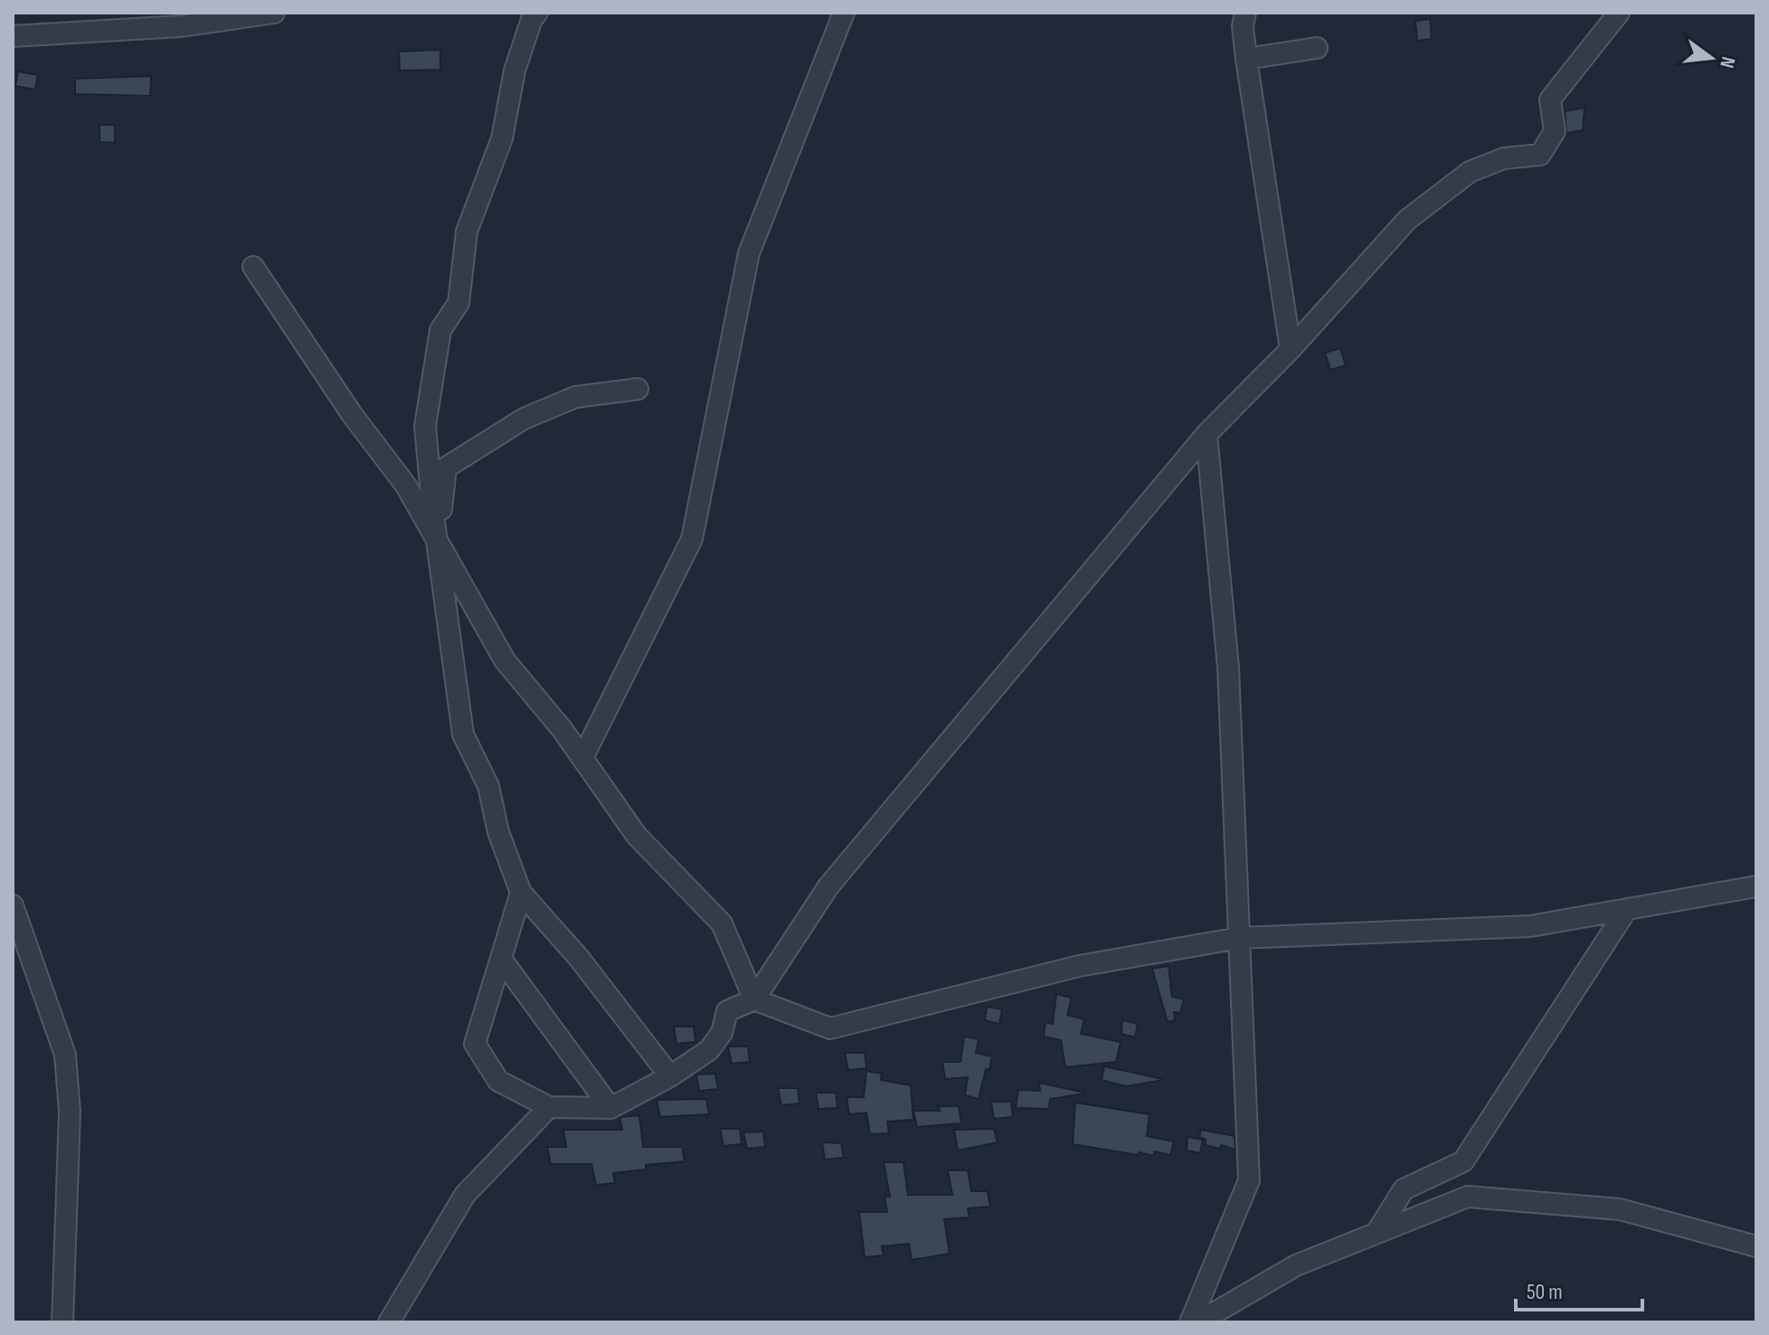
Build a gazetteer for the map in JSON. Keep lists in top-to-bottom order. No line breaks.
{"scale_bar":"50 m","north":"right"}
